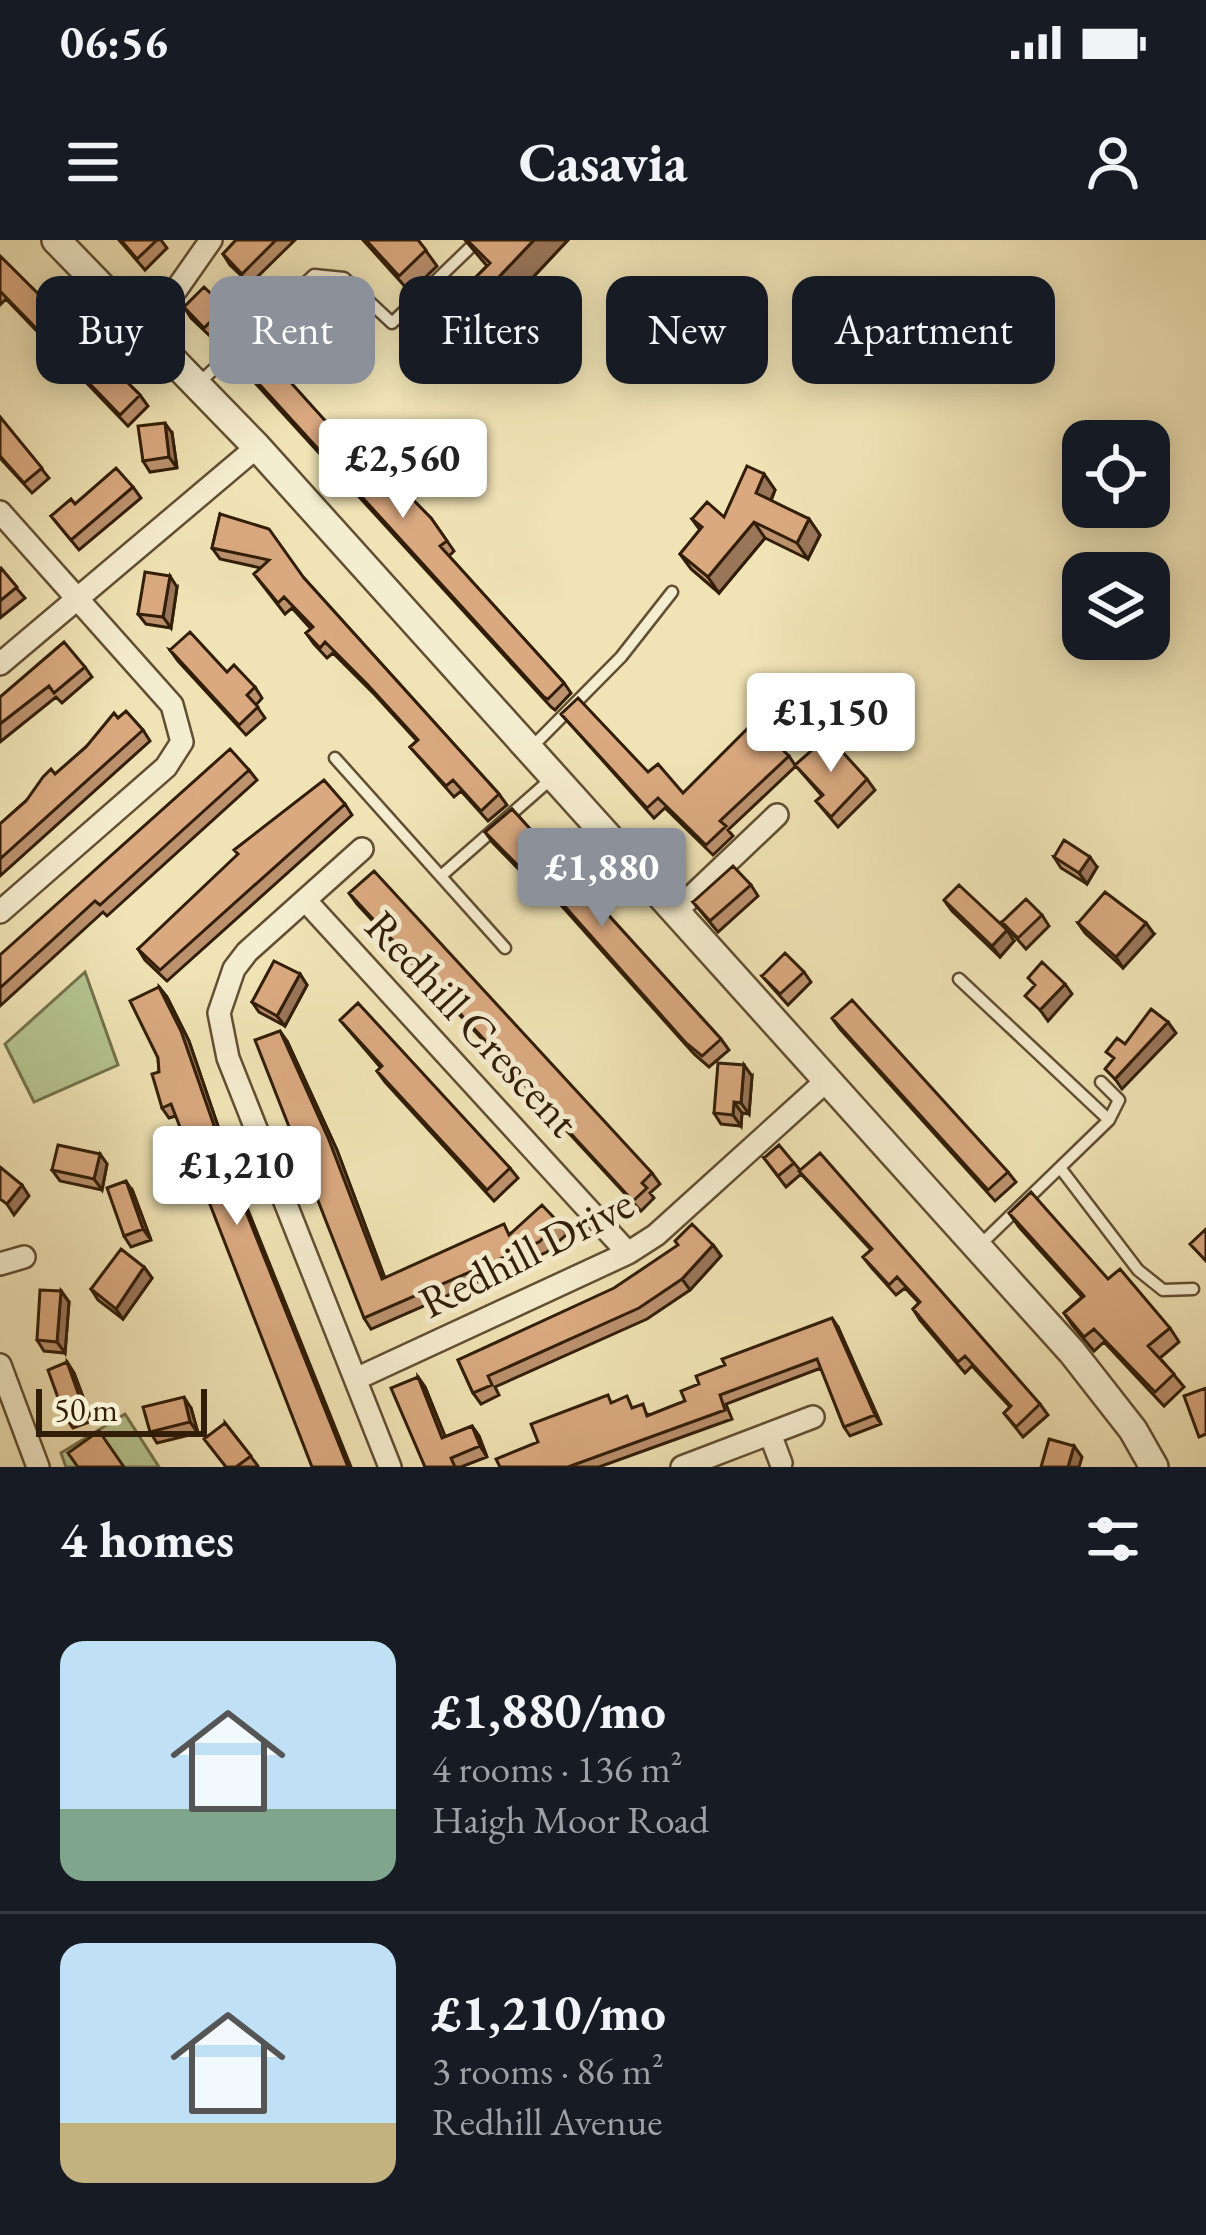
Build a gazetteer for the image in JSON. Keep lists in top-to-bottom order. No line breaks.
{"streets":{"street":["Redhill Crescent","Redhill Drive"]},"crossings":[["Redhill Crescent","Redhill Drive"]],"scale_bar":"50 m","page":{"status":"06:56","header":"Casavia","chip":["Buy","Rent","Filters","New","Apartment"],"price":["£2,560","£1,150","£1,880","£1,210"],"scale":"50 m","heading":"4 homes","list":[{"name":"£1,880/mo","note":"4 rooms · 136 m² · Haigh Moor Road"},{"name":"£1,210/mo","note":"3 rooms · 86 m² · Redhill Avenue"}]}}
